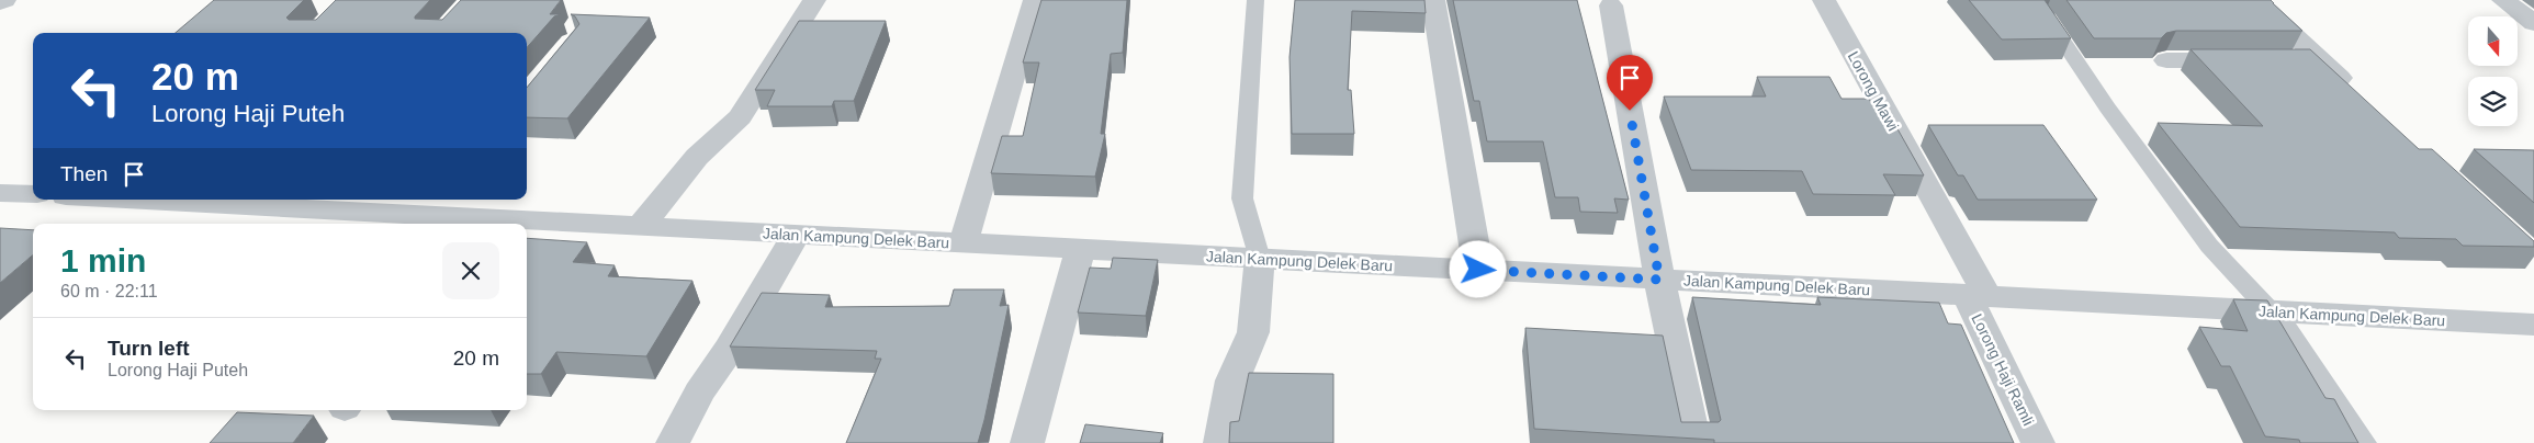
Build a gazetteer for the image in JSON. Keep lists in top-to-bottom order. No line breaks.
{"streets":{"street":["Lorong Mawi","Jalan Kampung Delek Baru","Lorong Haji Ramli"]},"crossings":[["Lorong Mawi","Jalan Kampung Delek Baru"],["Lorong Mawi","Lorong Haji Ramli"],["Jalan Kampung Delek Baru","Lorong Haji Ramli"]],"north":"bottom","page":{"turn":["20 m","Lorong Haji Puteh"],"then":"Then","heading":["1 min","60 m · 22:11"],"list":[{"name":"Turn left","note":"Lorong Haji Puteh","value":"20 m"}]}}
